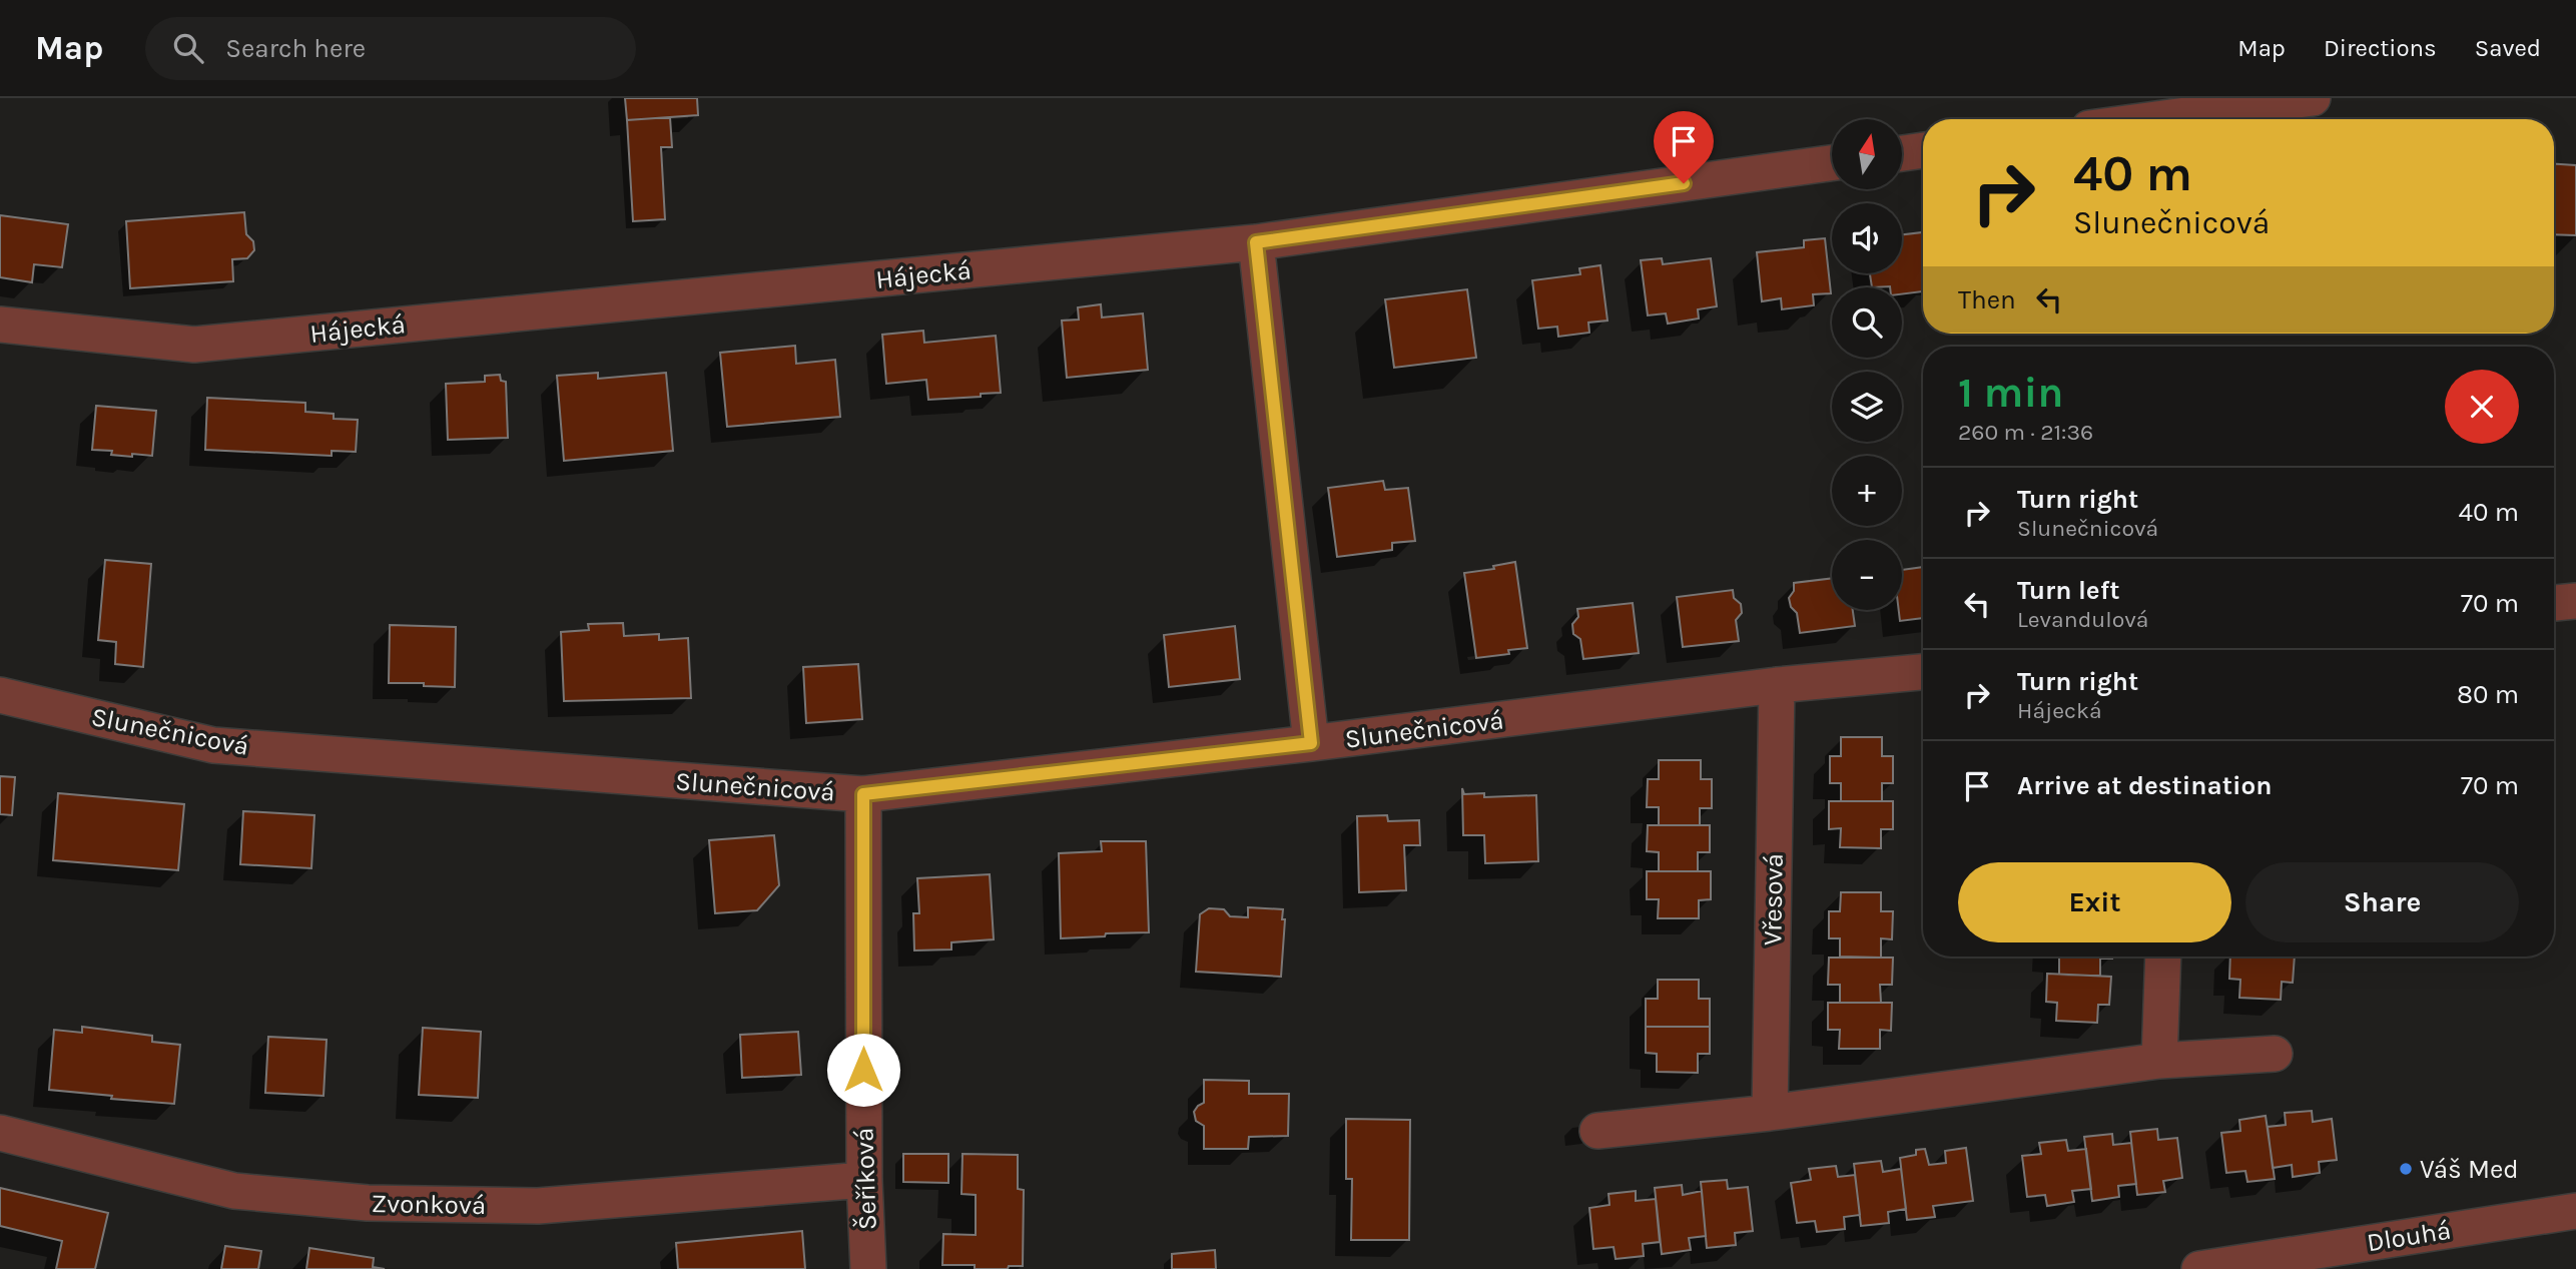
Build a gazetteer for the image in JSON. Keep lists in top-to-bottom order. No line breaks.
{"streets":{"street":["Hájecká","Slunečnicová","Vřesová","Šeříková","Zvonková","Dlouhá"]},"crossings":[["Slunečnicová","Vřesová"],["Slunečnicová","Šeříková"],["Šeříková","Zvonková"]],"places":["Váš Med"],"north":"top","page":{"header":"Map","search":"Search here","nav":["Map","Directions","Saved"],"map_buttons":["+","−"],"turn":["40 m","Slunečnicová"],"then":"Then","heading":["1 min","260 m · 21:36"],"list":[{"name":"Turn right","note":"Slunečnicová","value":"40 m"},{"name":"Turn left","note":"Levandulová","value":"70 m"},{"name":"Turn right","note":"Hájecká","value":"80 m"},{"name":"Arrive at destination","value":"70 m"}],"buttons":["Exit","Share"]}}
